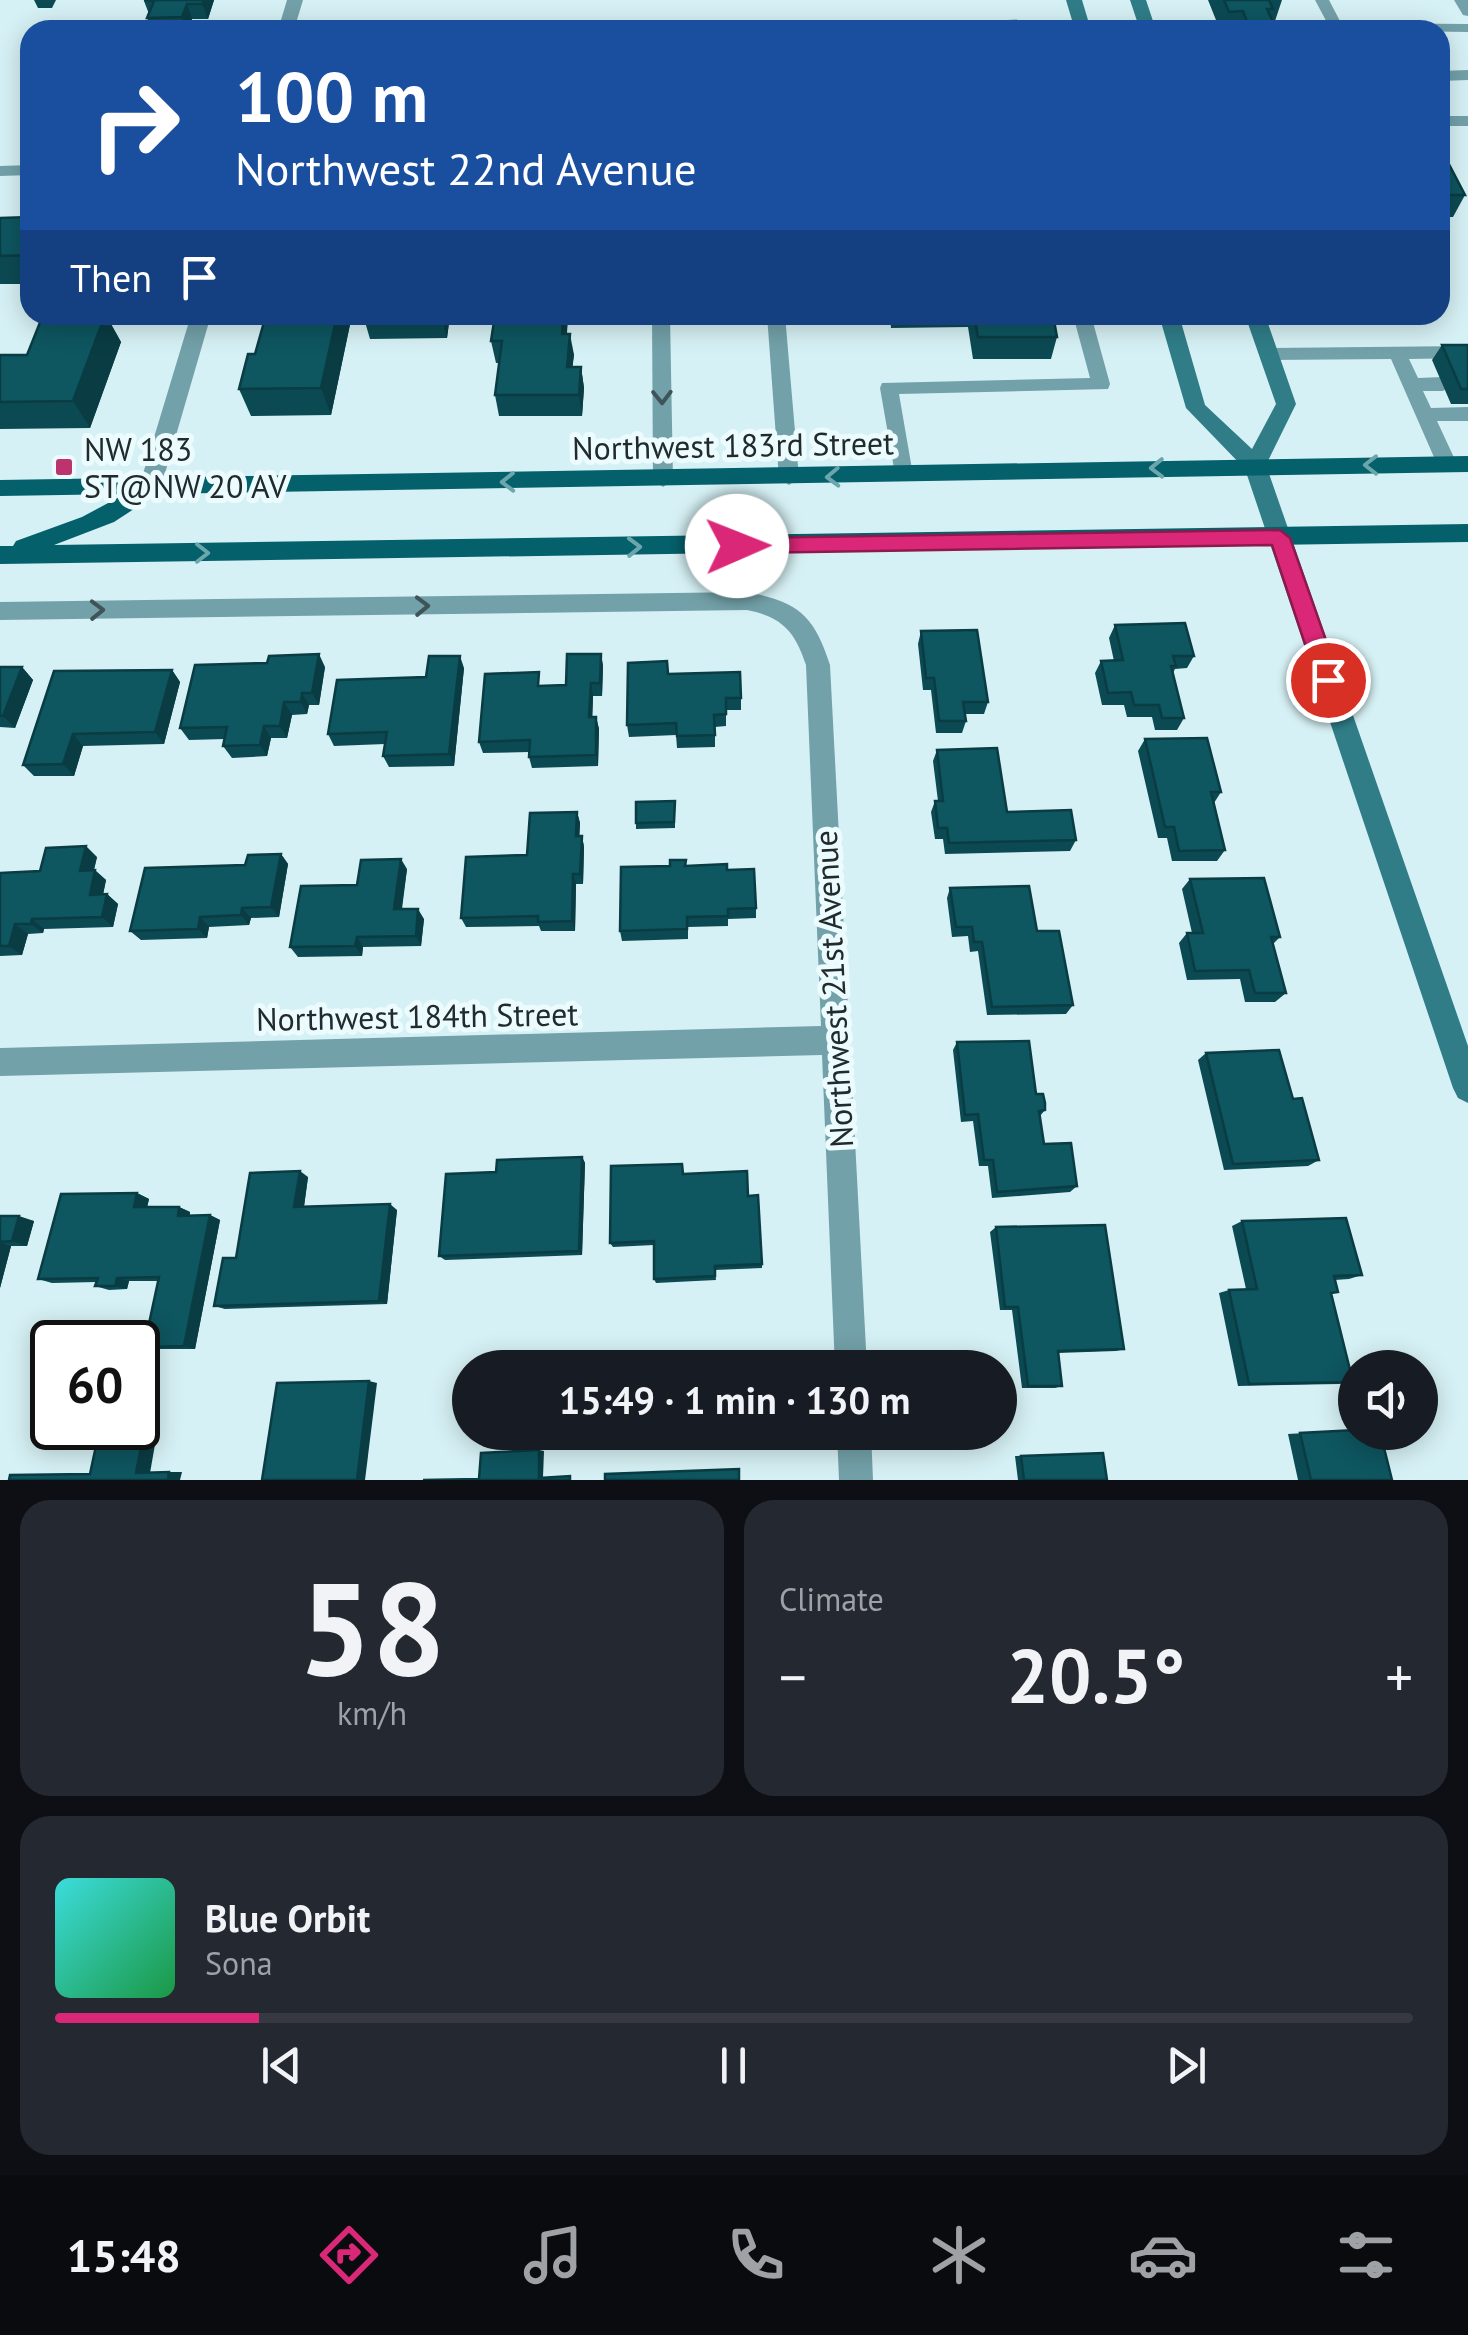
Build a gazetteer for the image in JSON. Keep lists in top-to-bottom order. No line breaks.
{"streets":{"main road":["Northwest 183rd Street"],"street":["Northwest 21st Avenue","Northwest 184th Street"]},"crossings":[["Northwest 21st Avenue","Northwest 184th Street"]],"places":{"transit":["NW 183 ST@NW 20 AV"]},"page":{"turn":["100 m","Northwest 22nd Avenue"],"then":"Then","limit":"60","trip":"15:49 · 1 min · 130 m","tile":[["58","km/h"],"Climate"],"heat":["−","20.5°","+"],"song":["Blue Orbit","Sona"],"tabs":"15:48"}}
